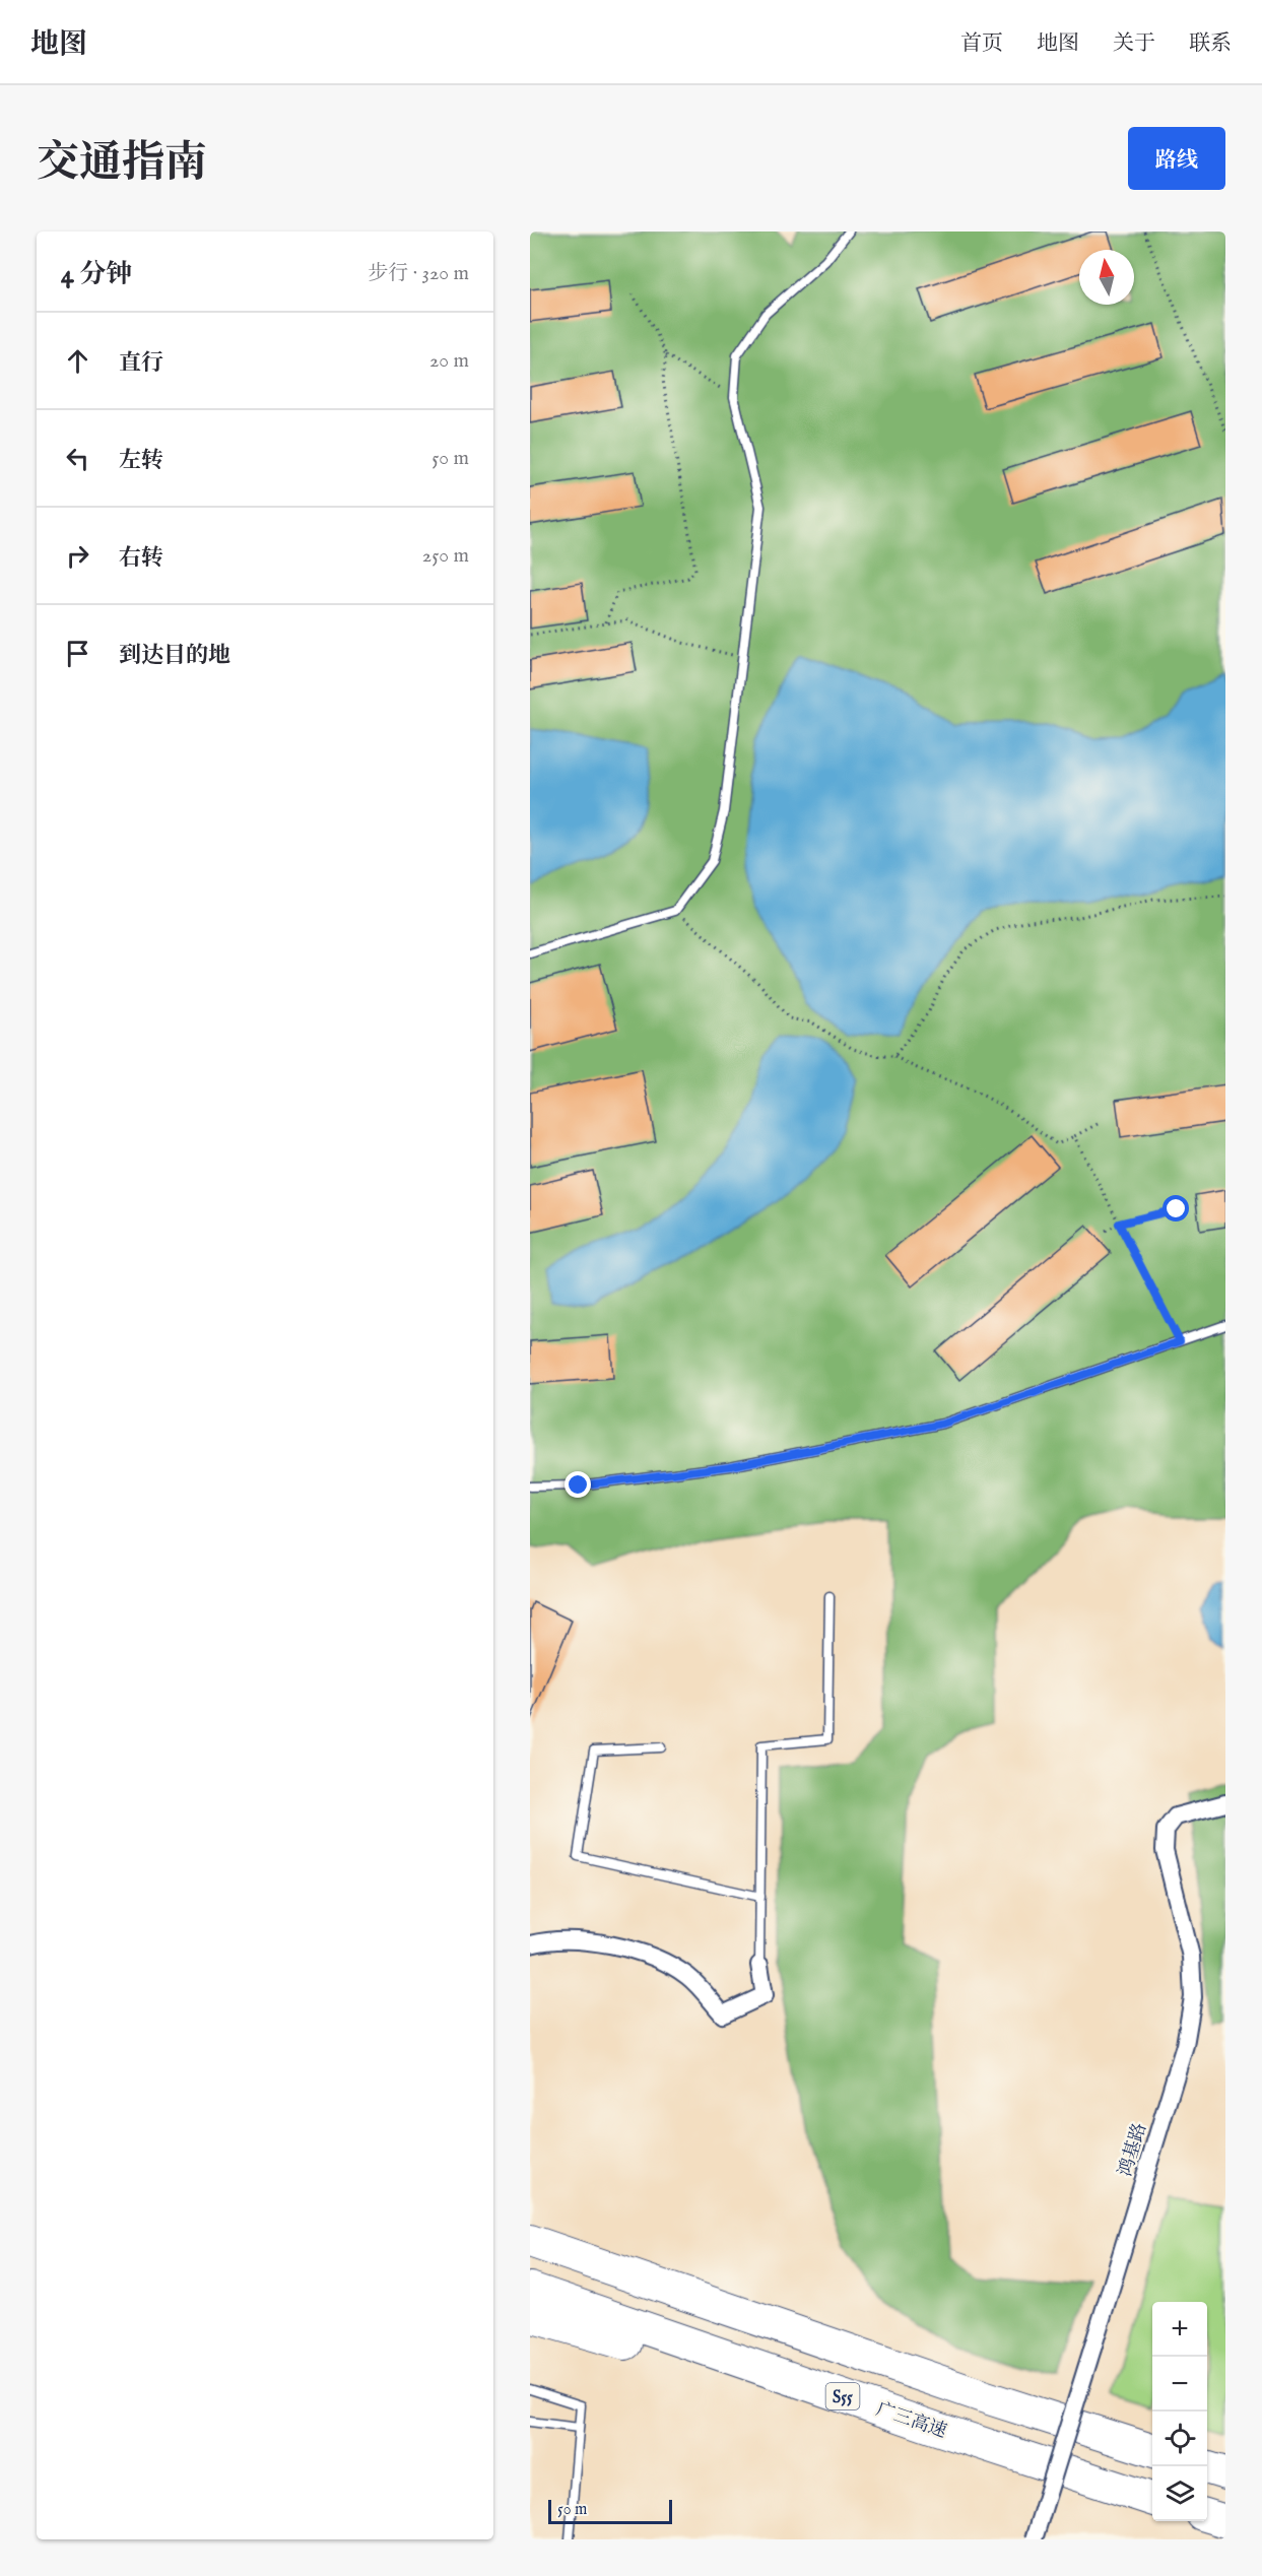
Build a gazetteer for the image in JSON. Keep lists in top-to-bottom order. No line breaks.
{"streets":{"highway":["S55","广三高速"],"street":["鸿基路"]},"scale_bar":"50 m","north":"top","page":{"header":"地图","nav":["首页","地图","关于","联系"],"title":"交通指南","buttons":"路线","heading":["4 分钟","步行 · 320 m"],"list":[["直行","20 m"],["左转","50 m"],["右转","250 m"],"到达目的地"],"map_buttons":["+","−"],"scale":"50 m"}}
